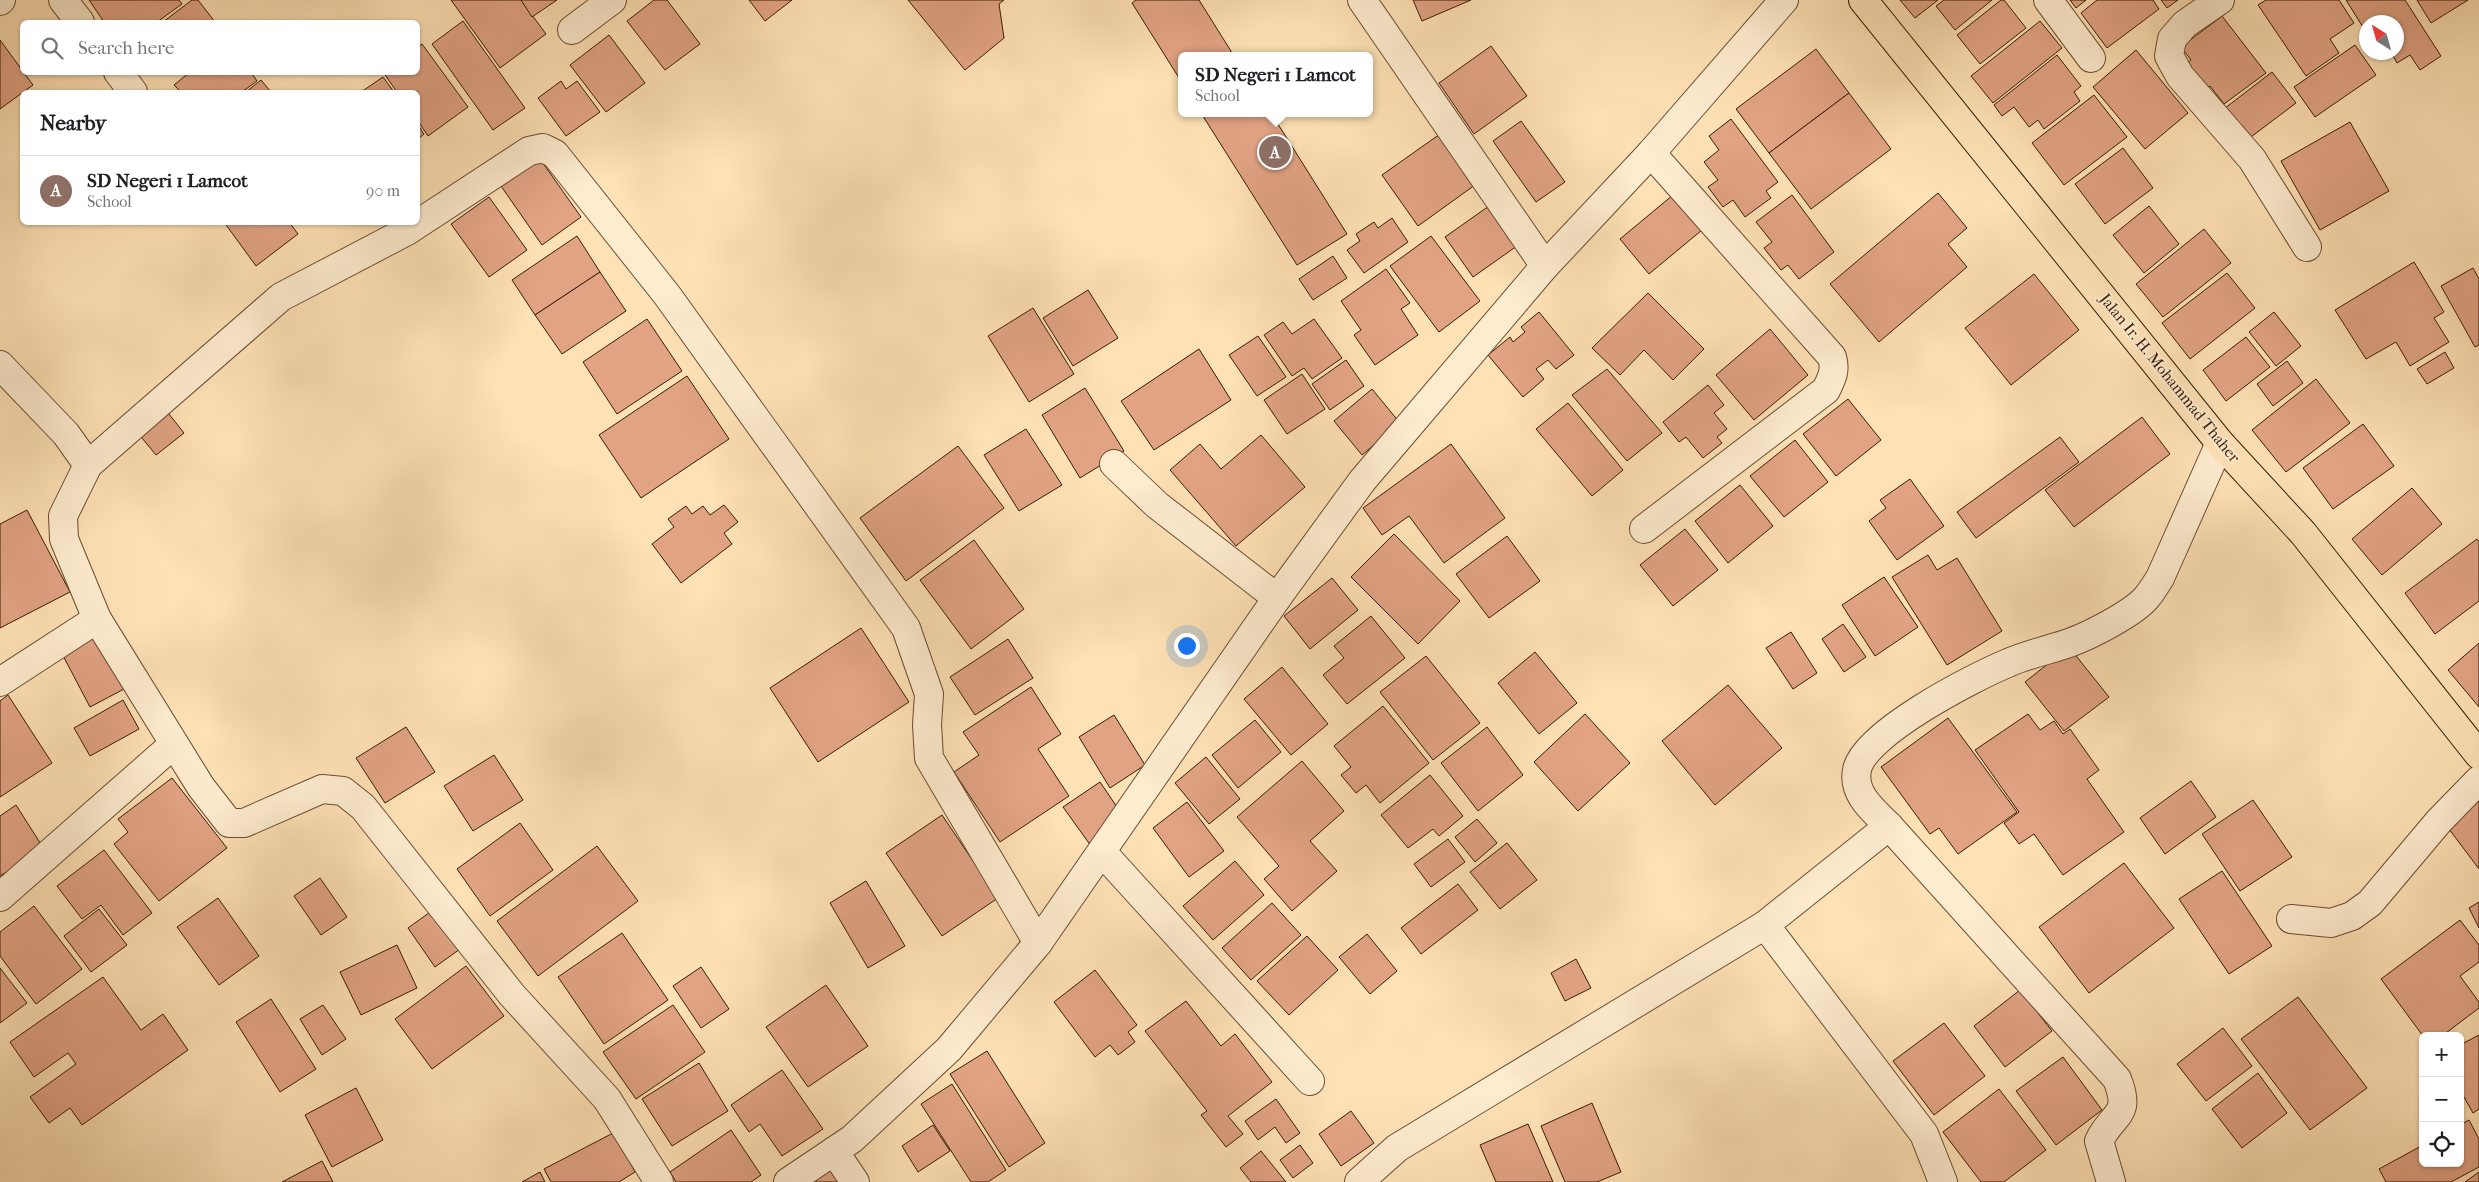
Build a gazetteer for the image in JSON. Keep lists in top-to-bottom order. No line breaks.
{"streets":{"main road":["Jalan Ir. H. Mohammad Thaher"]},"north":"top left","page":{"search":"Search here","popup":["SD Negeri 1 Lamcot","School"],"heading":"Nearby","pins":"A","list":[{"mark":"A","name":"SD Negeri 1 Lamcot","note":"School","value":"90 m"}],"map_buttons":["+","−"]}}
